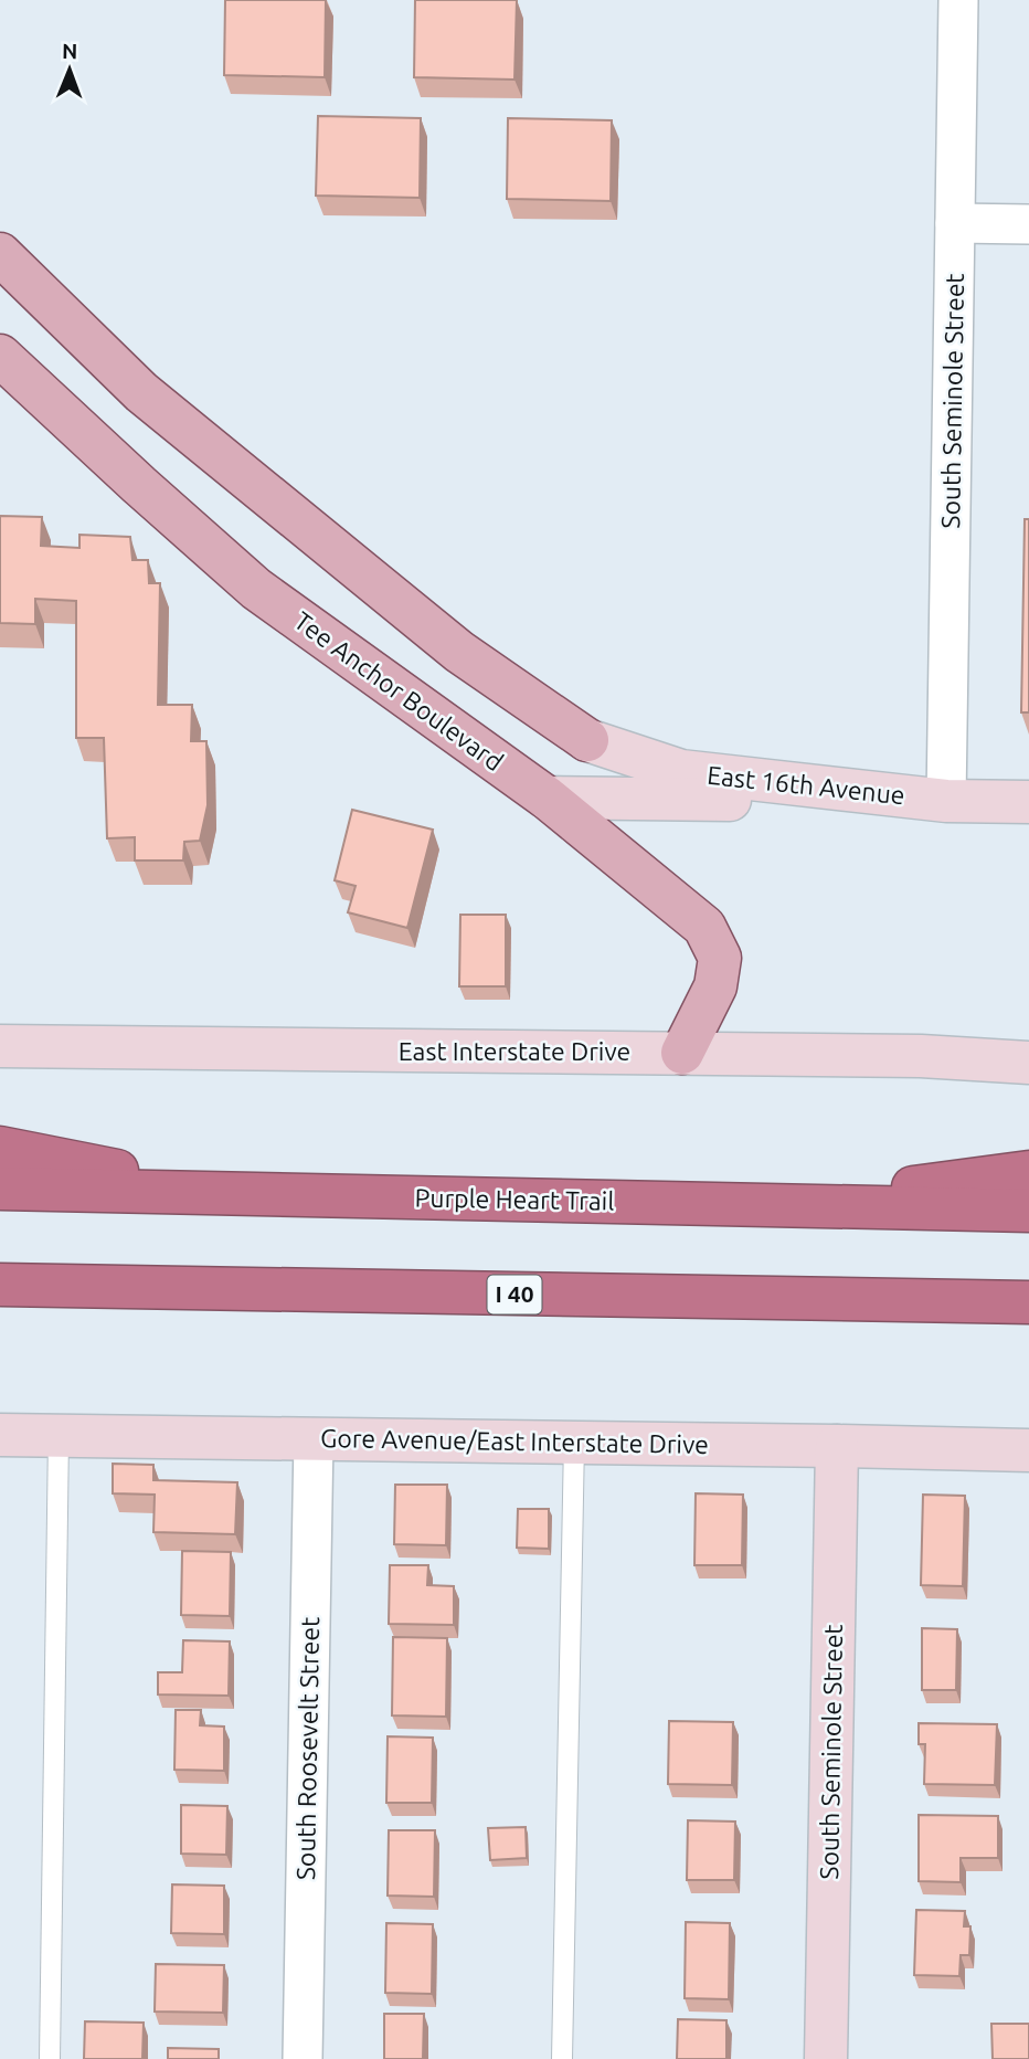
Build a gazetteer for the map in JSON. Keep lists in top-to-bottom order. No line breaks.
{"streets":{"highway":["Purple Heart Trail","I 40"],"main road":["South Seminole Street","Tee Anchor Boulevard","East 16th Avenue","East Interstate Drive","Gore Avenue/East Interstate Drive"],"street":["South Roosevelt Street"]},"crossings":[["South Seminole Street","East 16th Avenue"],["South Seminole Street","Gore Avenue/East Interstate Drive"],["Tee Anchor Boulevard","East Interstate Drive"],["Gore Avenue/East Interstate Drive","South Roosevelt Street"]],"north":"top"}
